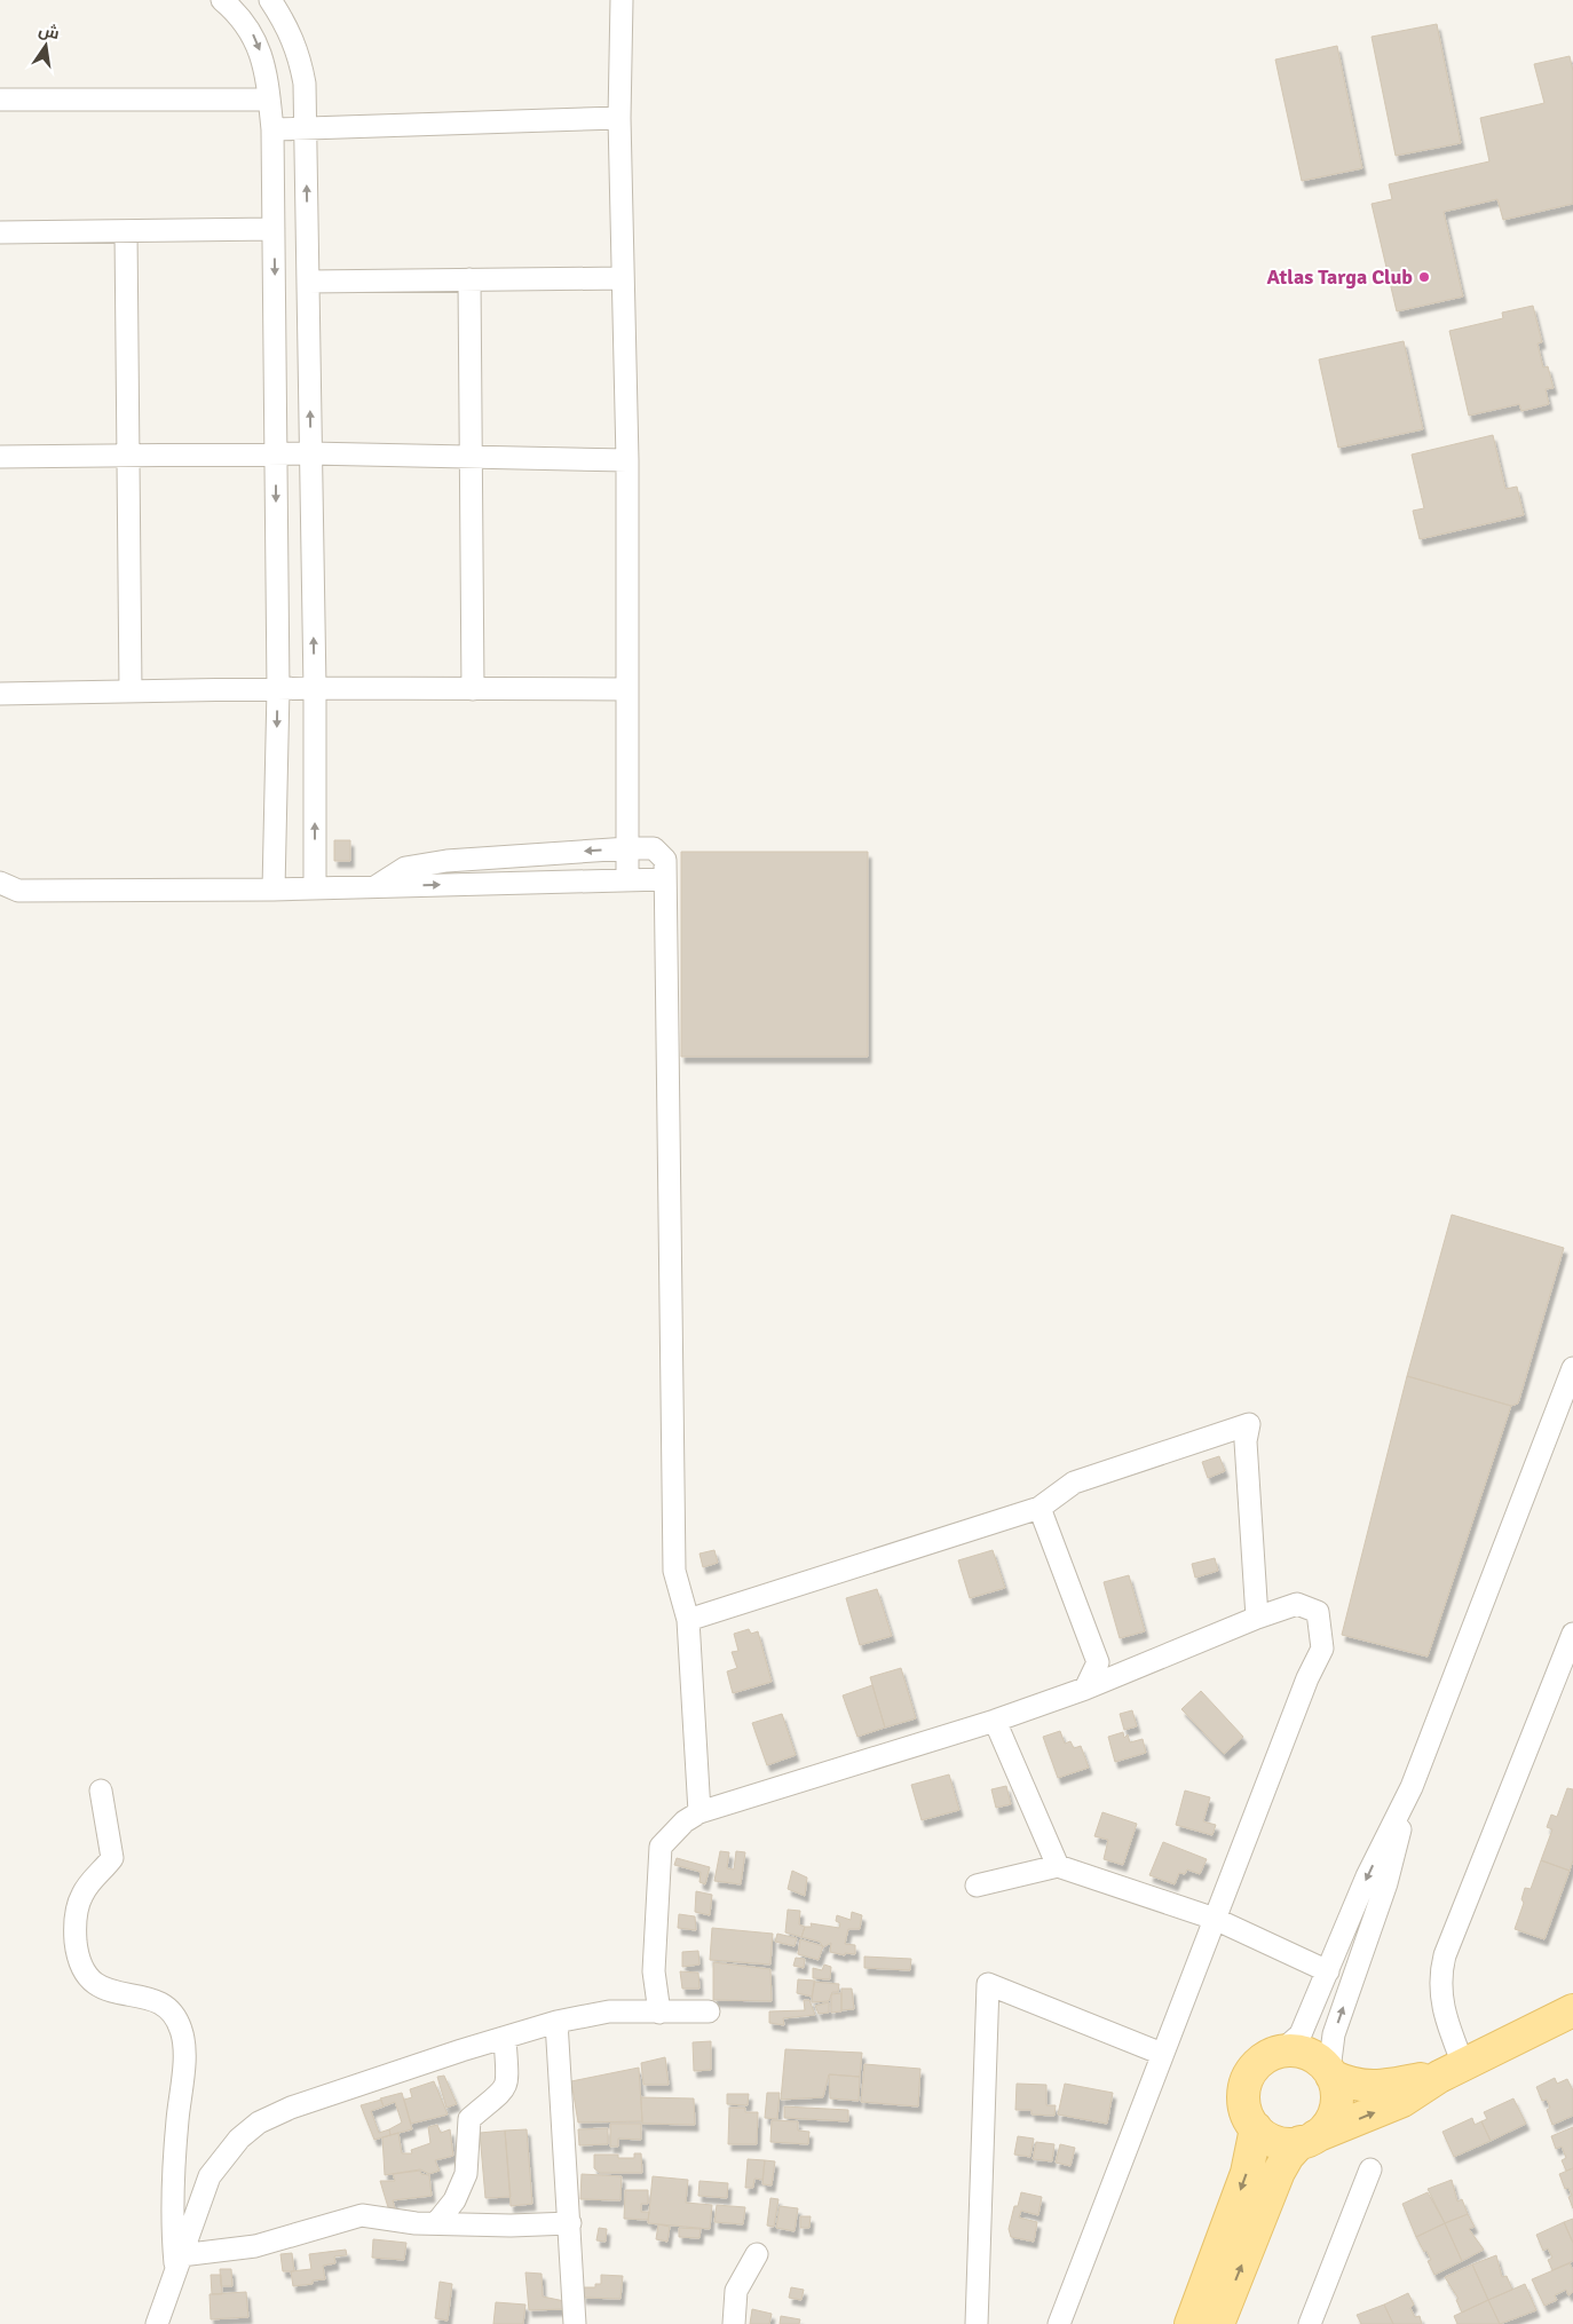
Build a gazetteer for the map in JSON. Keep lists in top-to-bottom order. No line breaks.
{"places":["Atlas Targa Club"],"north":"top"}
